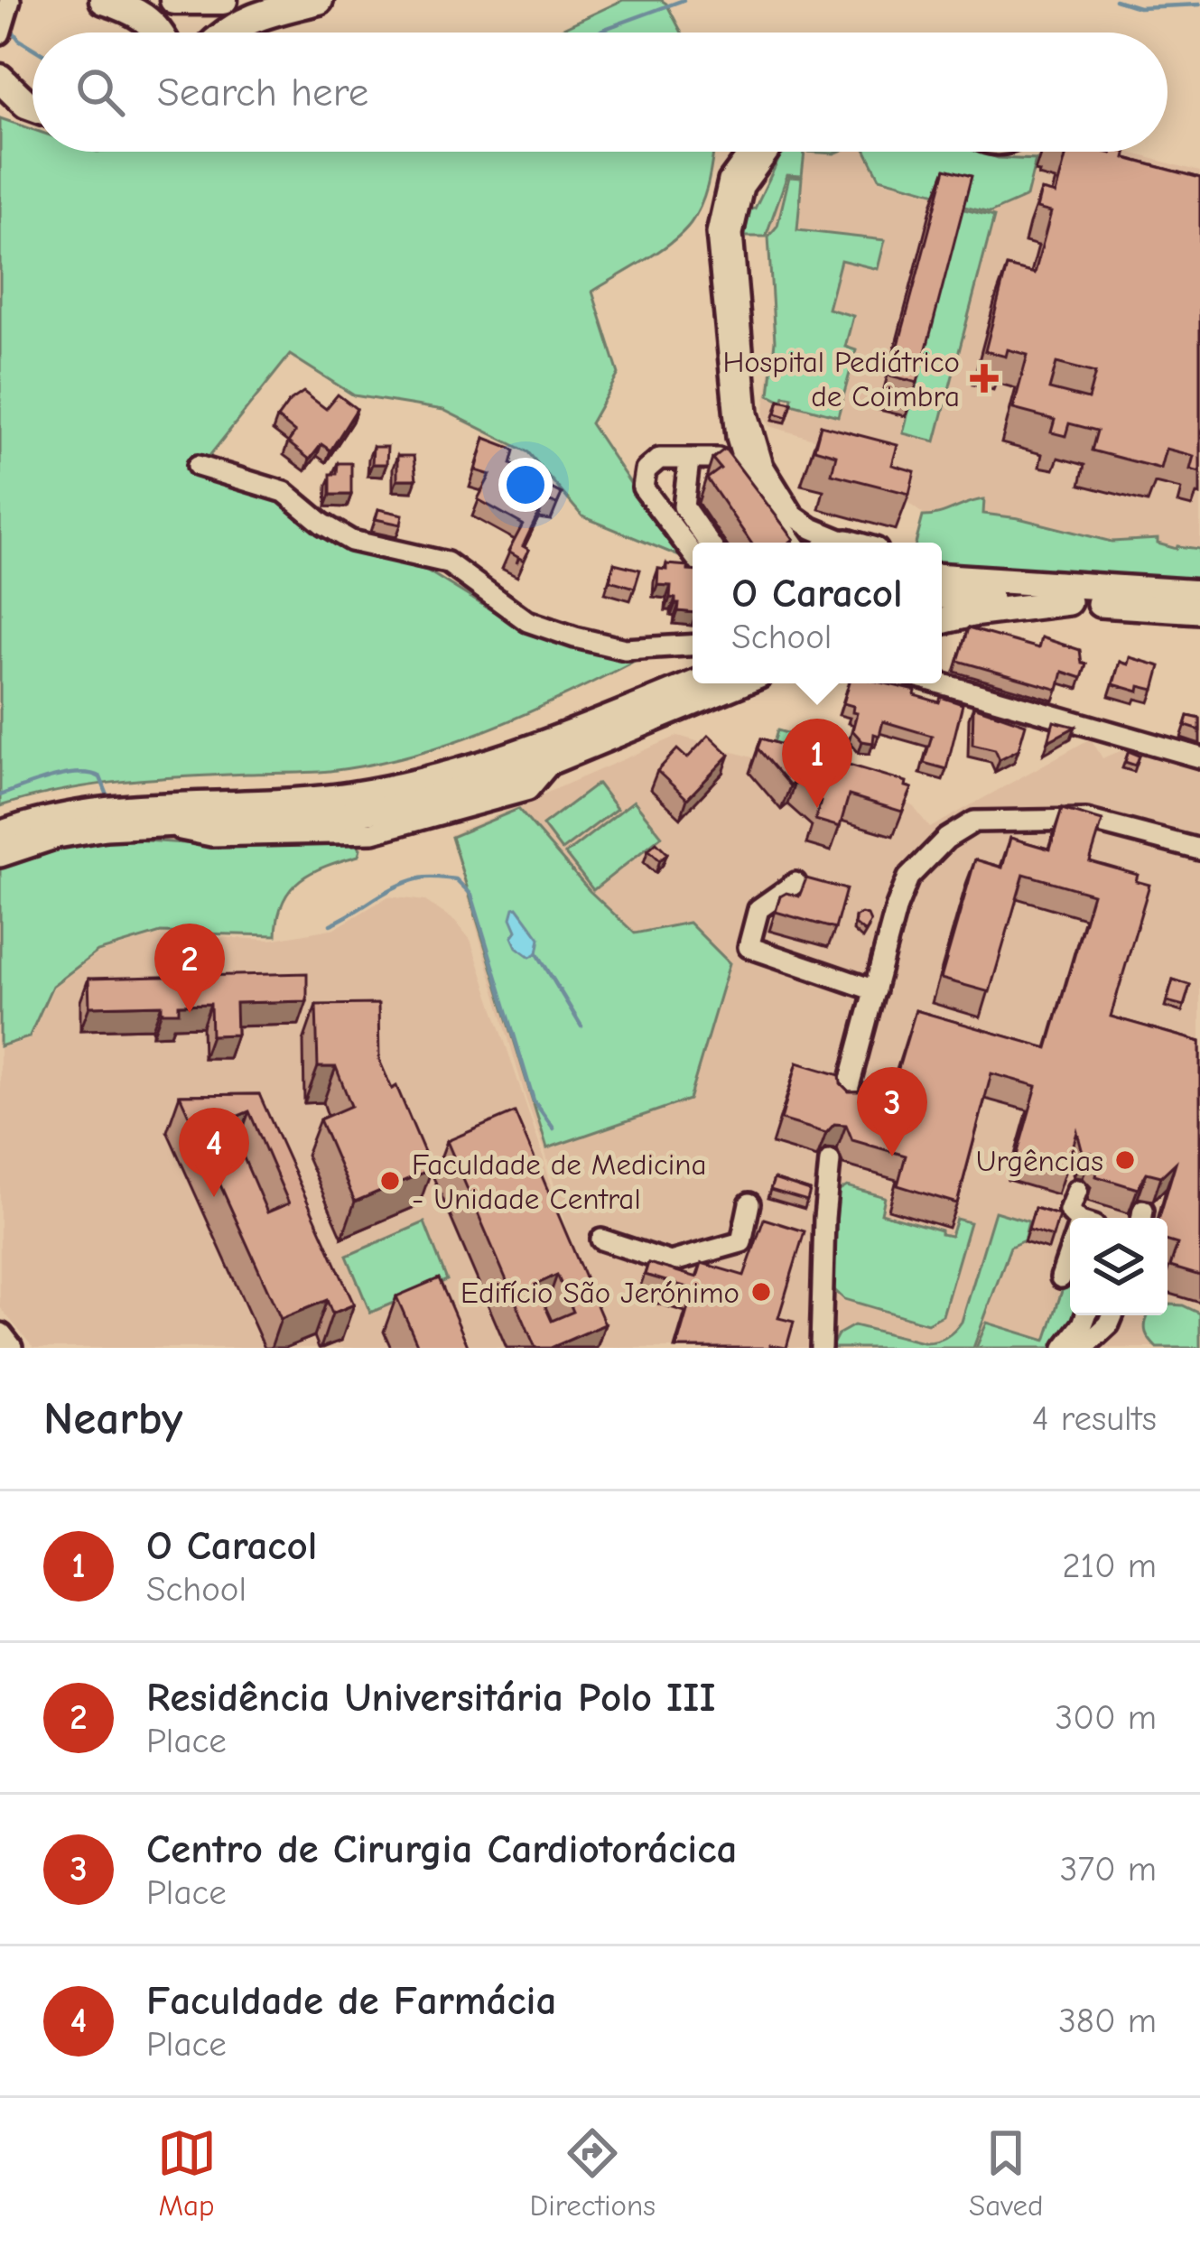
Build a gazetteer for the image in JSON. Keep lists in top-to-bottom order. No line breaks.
{"places":{"health":["Hospital Pediátrico de Coimbra"],"other":["Urgências","Faculdade de Medicina - Unidade Central","Edifício São Jerónimo"]},"page":{"search":"Search here","popup":["O Caracol","School"],"pins":["1","2","3","4"],"heading":["Nearby","4 results"],"list":[{"mark":"1","name":"O Caracol","note":"School","value":"210 m"},{"mark":"2","name":"Residência Universitária Polo III","note":"Place","value":"300 m"},{"mark":"3","name":"Centro de Cirurgia Cardiotorácica","note":"Place","value":"370 m"},{"mark":"4","name":"Faculdade de Farmácia","note":"Place","value":"380 m"}],"nav":["Map","Directions","Saved"]}}
